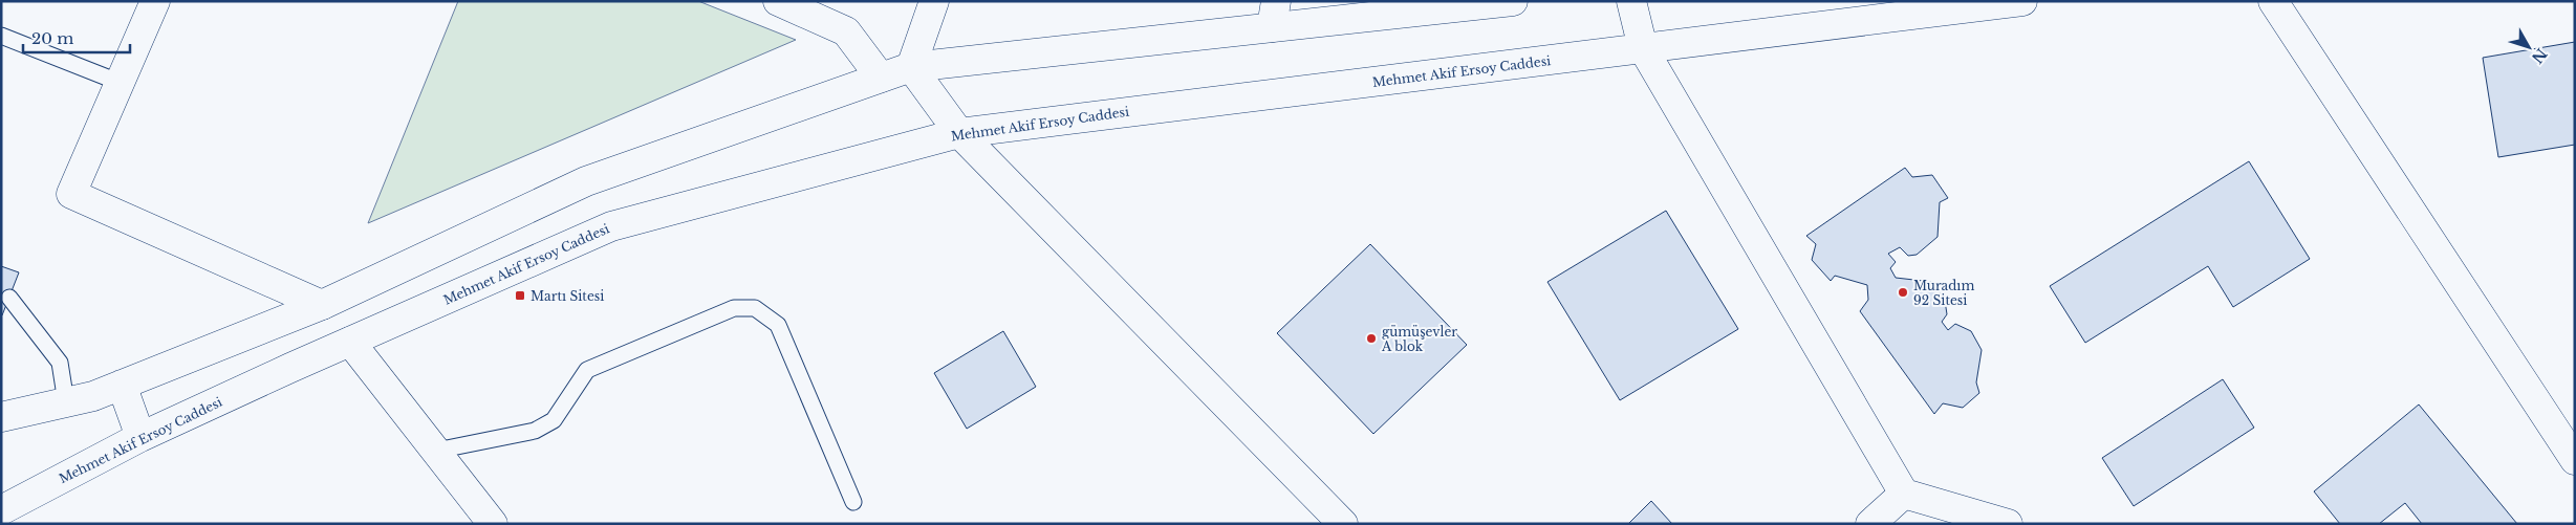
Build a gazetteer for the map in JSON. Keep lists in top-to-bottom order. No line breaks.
{"streets":{"main road":["Mehmet Akif Ersoy Caddesi"]},"places":{"other":["Muradım 92 Sitesi","gümüşevler A blok"],"transit":["Martı Sitesi"]},"scale_bar":"20 m","north":"bottom right"}
